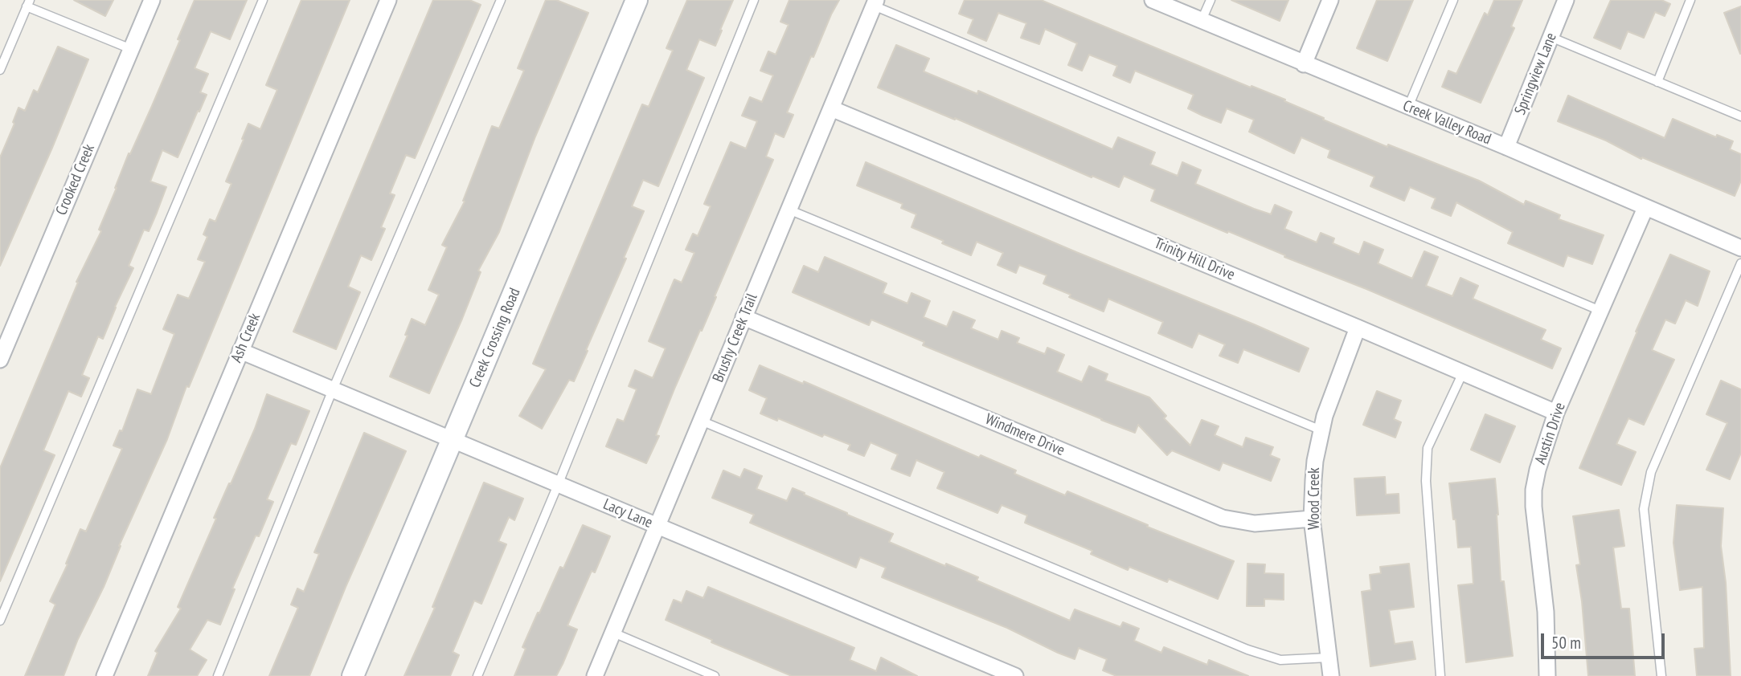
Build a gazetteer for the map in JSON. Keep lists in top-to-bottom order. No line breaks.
{"streets":{"street":["Springview Lane","Creek Valley Road","Crooked Creek","Trinity Hill Drive","Ash Creek","Creek Crossing Road","Brushy Creek Trail","Austin Drive","Windmere Drive","Wood Creek","Lacy Lane"]},"crossings":[["Springview Lane","Creek Valley Road"],["Creek Valley Road","Austin Drive"],["Trinity Hill Drive","Brushy Creek Trail"],["Trinity Hill Drive","Austin Drive"],["Trinity Hill Drive","Wood Creek"],["Ash Creek","Lacy Lane"],["Creek Crossing Road","Lacy Lane"],["Brushy Creek Trail","Windmere Drive"],["Brushy Creek Trail","Lacy Lane"],["Windmere Drive","Wood Creek"]],"scale_bar":"50 m"}
